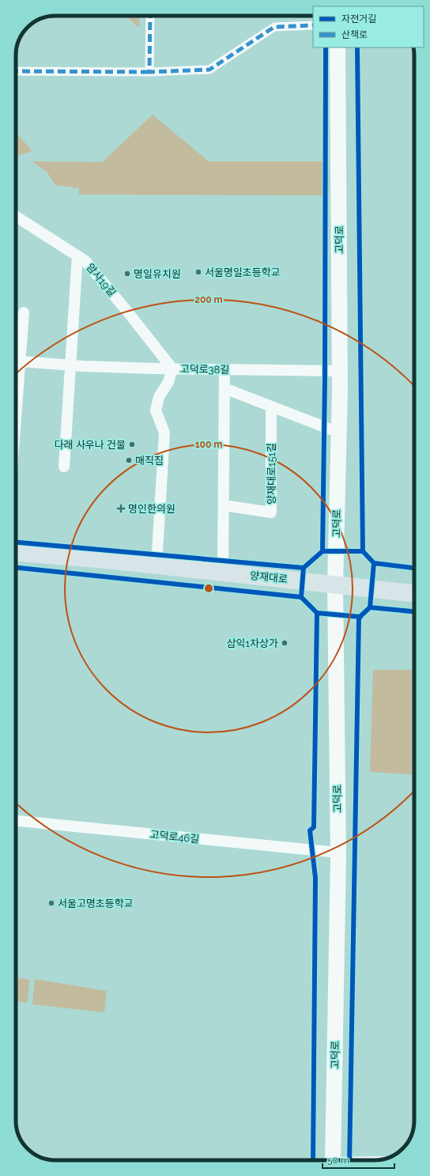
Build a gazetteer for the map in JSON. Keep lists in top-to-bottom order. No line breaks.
{"streets":{"main road":["고덕로","양재대로"],"street":["암사19길","고덕로38길","양재대로151길","고덕로46길"]},"crossings":[["고덕로","고덕로38길"],["고덕로","양재대로"],["고덕로","고덕로46길"],["암사19길","고덕로38길"]],"places":{"other":["서울명일초등학교","명일유치원","다래 사우나 건물","매직짐","삼익1차상가","서울고명초등학교"],"health":["명인한의원"]},"legend":["자전거길","산책로"],"scale_bar":"50 m","rings":["200 m","100 m"]}
